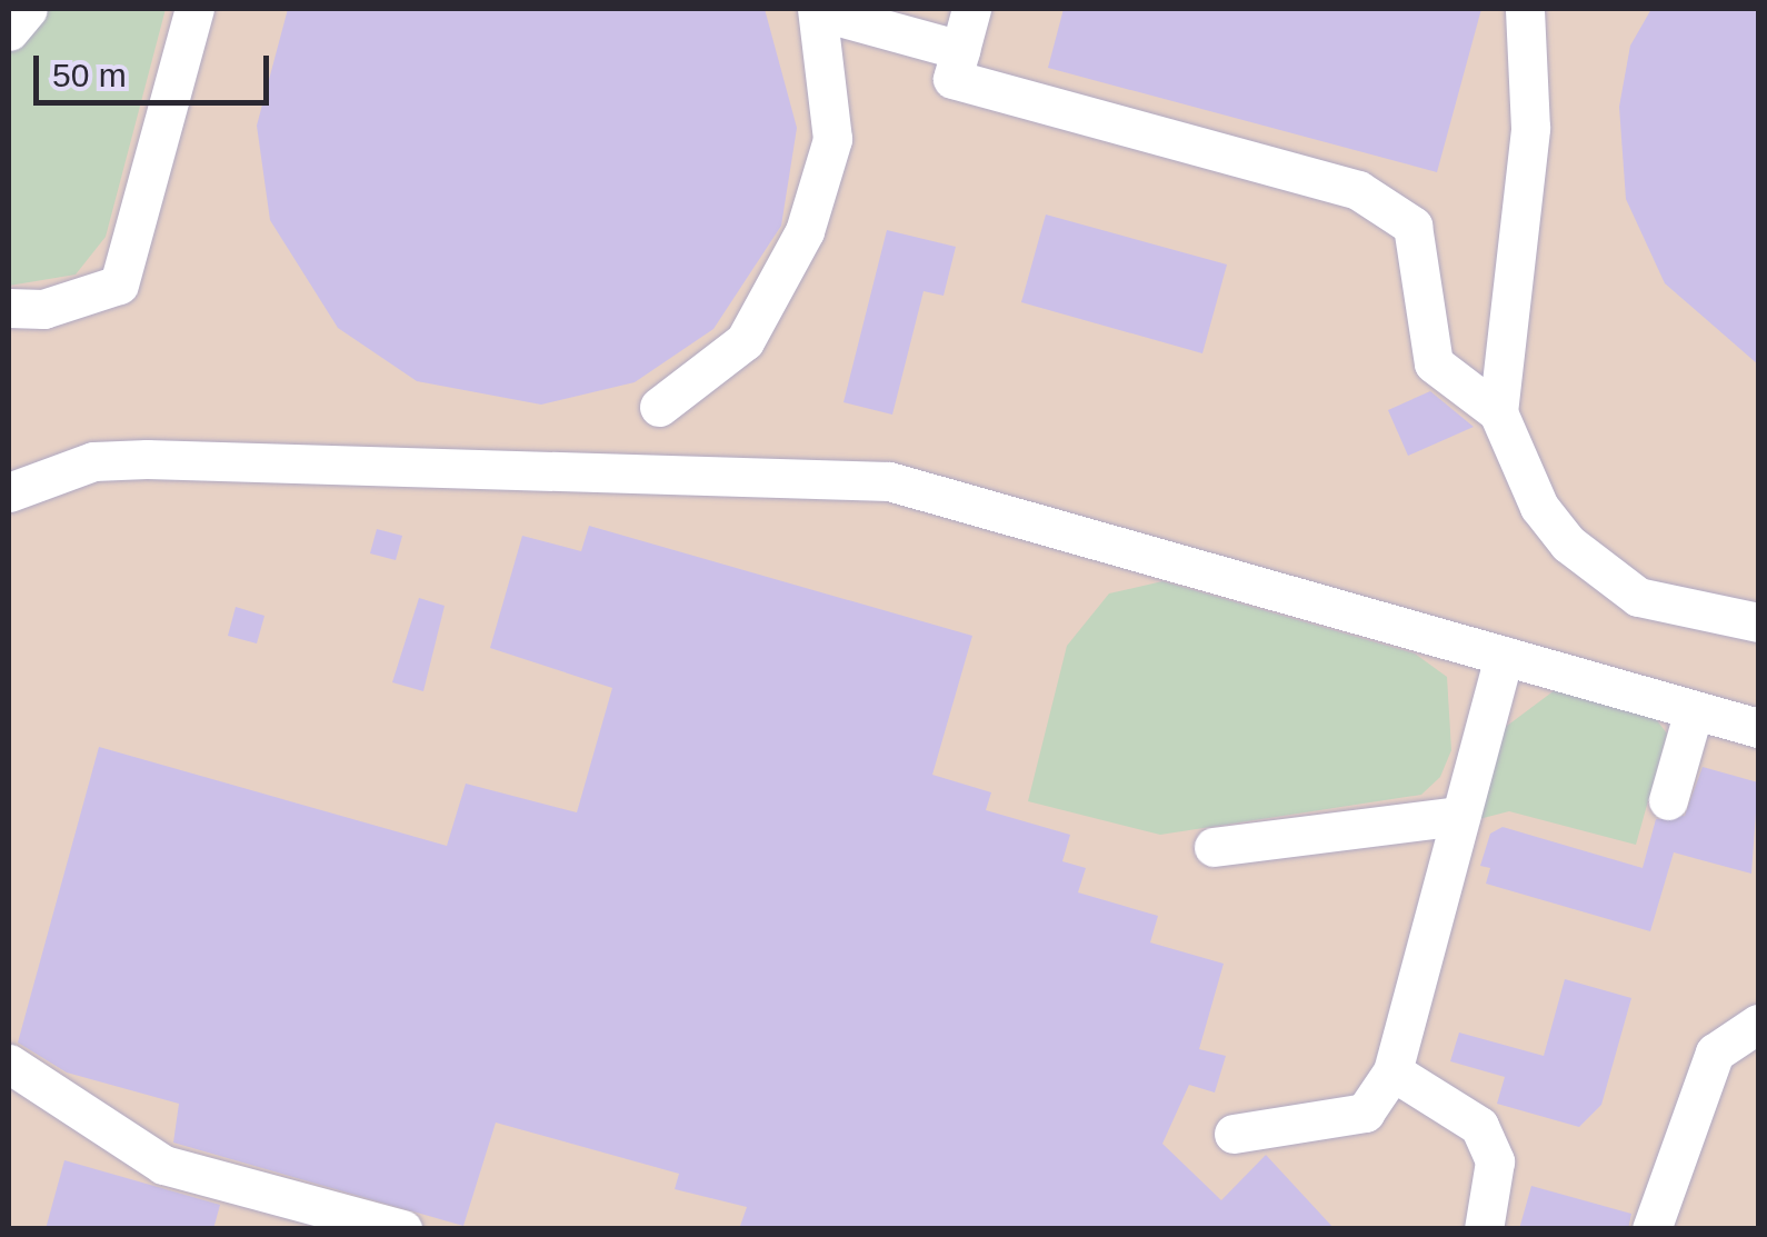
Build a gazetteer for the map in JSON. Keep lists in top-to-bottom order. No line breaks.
{"scale_bar":"50 m"}
